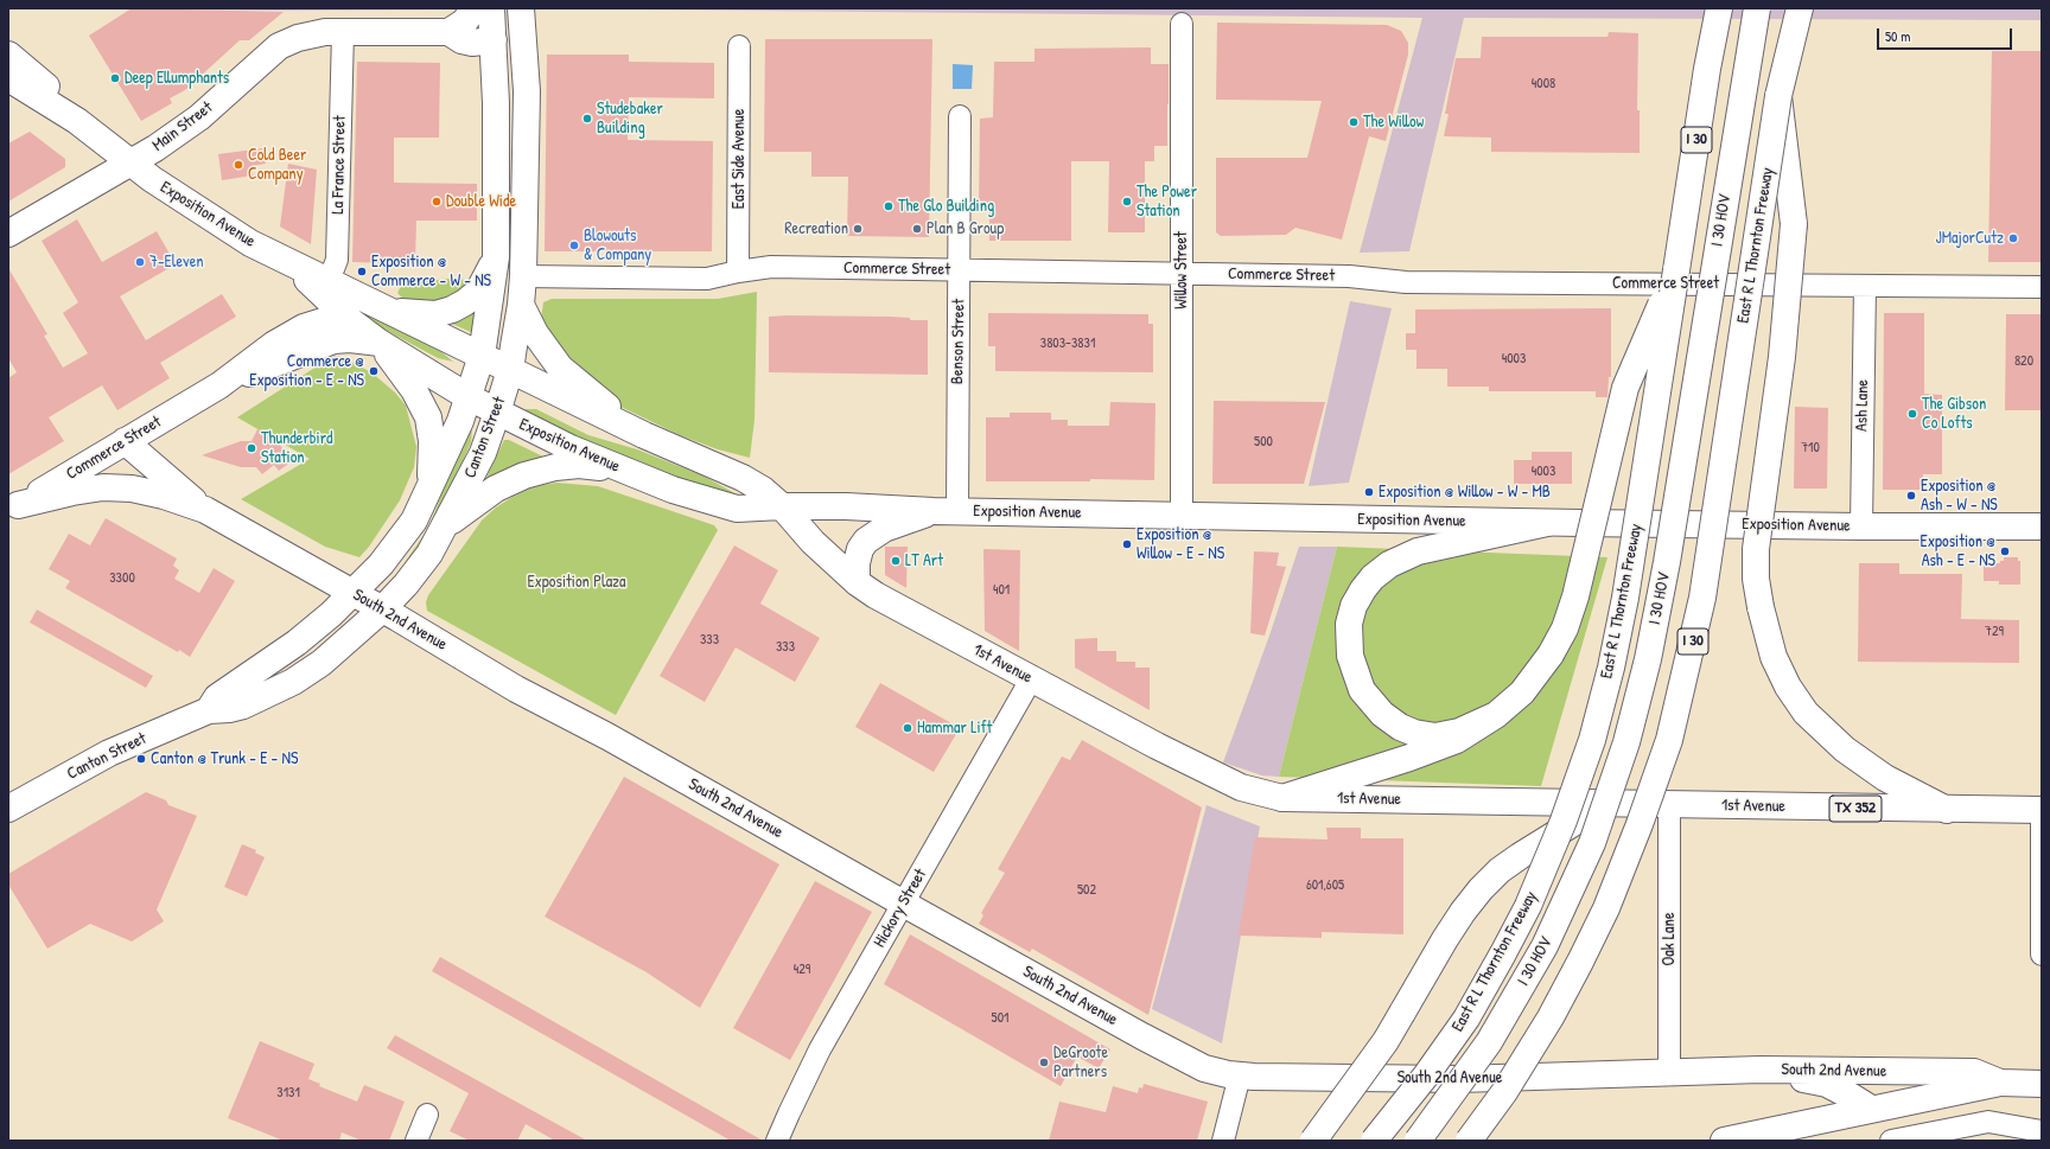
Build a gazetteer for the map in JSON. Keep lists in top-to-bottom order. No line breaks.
{"streets":{"main road":["Main Street","I 30","Exposition Avenue","I 30 HOV","East R L Thornton Freeway","Commerce Street","Canton Street","South 2nd Avenue","1st Avenue","TX 352"],"street":["East Side Avenue","La France Street","Willow Street","Benson Street","Ash Lane","Hickory Street","Oak Lane"]},"crossings":[["Main Street","La France Street"],["Main Street","Exposition Avenue"],["Main Street","Canton Street"],["East Side Avenue","Commerce Street"],["La France Street","Exposition Avenue"],["Exposition Avenue","Commerce Street"],["Exposition Avenue","Willow Street"],["Exposition Avenue","Benson Street"],["Exposition Avenue","Ash Lane"],["Exposition Avenue","Canton Street"],["Exposition Avenue","1st Avenue"],["Commerce Street","Willow Street"],["Commerce Street","Benson Street"],["Commerce Street","Ash Lane"],["Commerce Street","Canton Street"],["Commerce Street","South 2nd Avenue"],["Canton Street","South 2nd Avenue"],["South 2nd Avenue","Hickory Street"],["South 2nd Avenue","Oak Lane"],["1st Avenue","Hickory Street"],["1st Avenue","Oak Lane"]],"parks":["Exposition Plaza"],"places":["Deep Ellumphants","Studebaker Building","The Willow","Cold Beer Company","Double Wide","The Power Station","The Glo Building","Recreation","Plan B Group","JMajorCutz","Blowouts & Company","7-Eleven","Exposition @ Commerce - W - NS","Commerce @ Exposition - E - NS","The Gibson Co Lofts","Thunderbird Station","Exposition @ Willow - W - MB","Exposition @ Ash - W - NS","Exposition @ Willow - E - NS","Exposition @ Ash - E - NS","LT Art","Hammar Lift","Canton @ Trunk - E - NS","DeGroote Partners"],"house_numbers":["4008","3803-3831","4003","820","500","710","4003","3300","401","729","333","333","601,605","502","429","501","3131"],"scale_bar":"50 m"}
